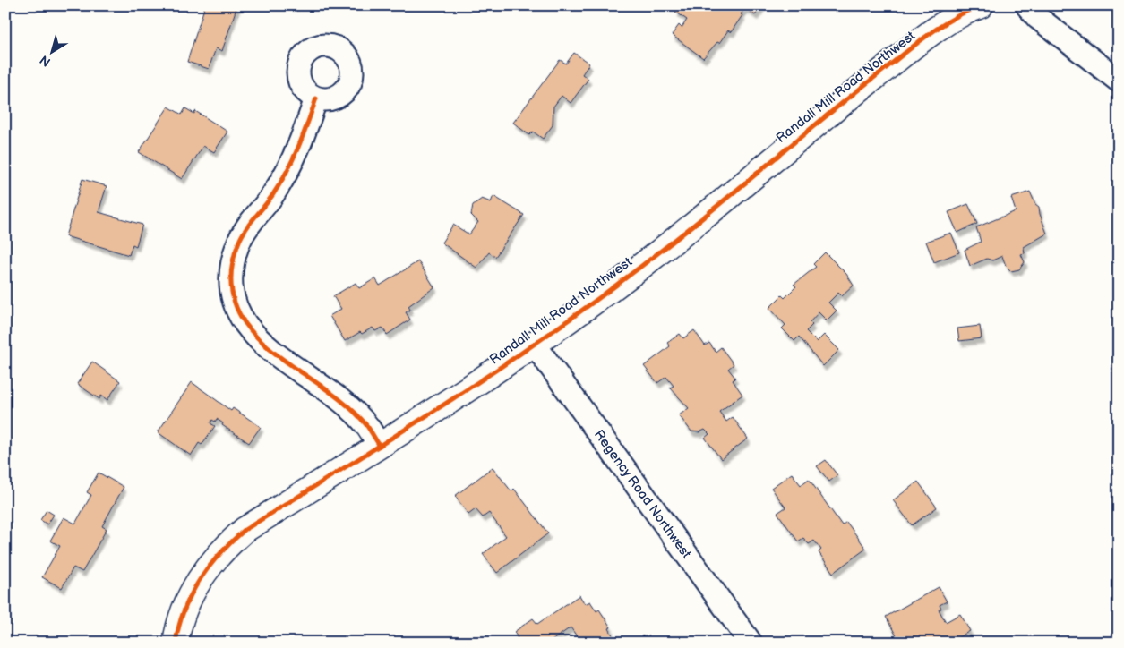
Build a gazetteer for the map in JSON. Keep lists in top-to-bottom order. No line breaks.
{"streets":{"street":["Randall Mill Road Northwest","Regency Road Northwest"]},"crossings":[["Randall Mill Road Northwest","Regency Road Northwest"]],"north":"bottom left"}
